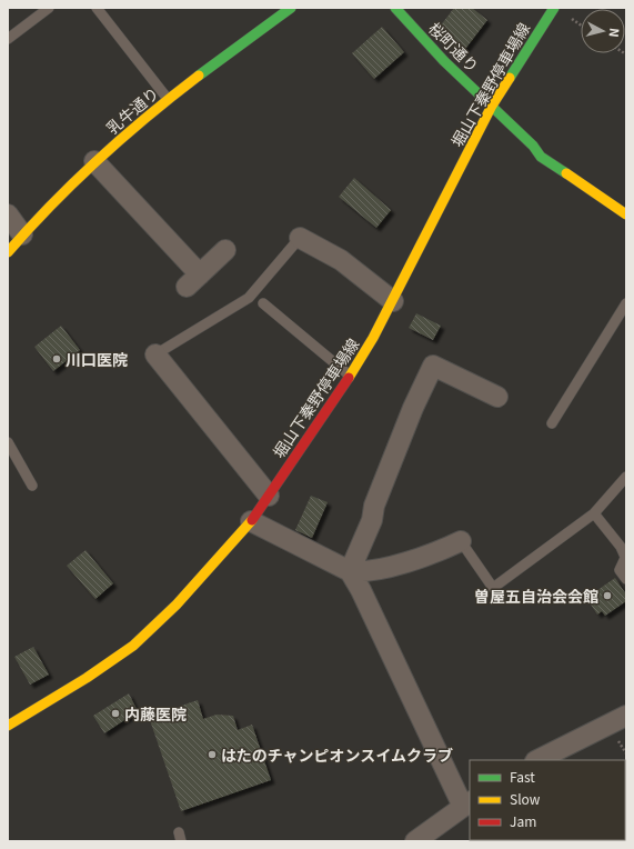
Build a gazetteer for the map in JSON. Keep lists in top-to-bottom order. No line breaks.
{"streets":{"main road":["桜町通り","堀山下秦野停車場線","乳牛通り"]},"crossings":[["桜町通り","堀山下秦野停車場線"]],"places":["川口医院","曽屋五自治会会館","内藤医院","はたのチャンピオンスイムクラブ"],"legend":["Fast","Slow","Jam"],"north":"right"}
